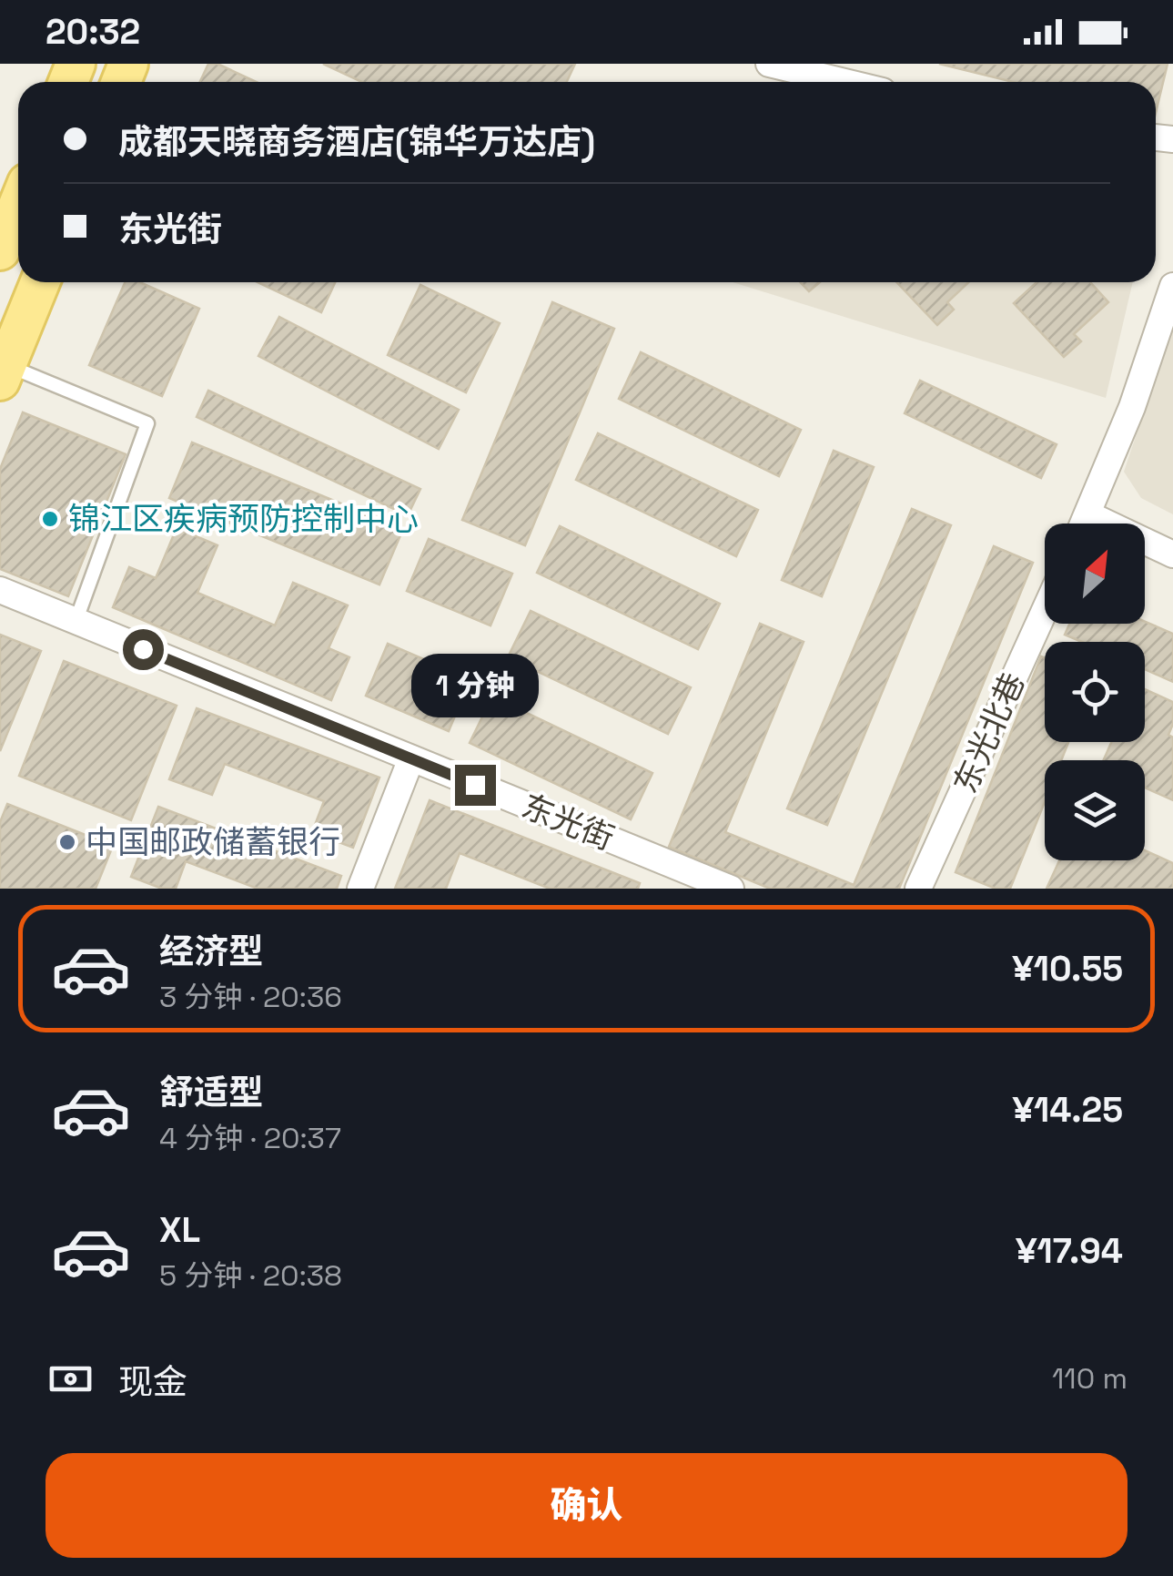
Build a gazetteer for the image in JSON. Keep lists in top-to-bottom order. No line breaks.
{"streets":{"street":["东光北巷","东光街"]},"places":["锦江区疾病预防控制中心","中国邮政储蓄银行"],"north":"top right","page":{"status":"20:32","banner":["成都天晓商务酒店(锦华万达店)","东光街"],"bubble":"1 分钟","list":[{"name":"经济型","note":"3 分钟 · 20:36","value":"¥10.55"},{"name":"舒适型","note":"4 分钟 · 20:37","value":"¥14.25"},{"name":"XL","note":"5 分钟 · 20:38","value":"¥17.94"}],"pay":["现金","110 m"],"buttons":"确认"}}
